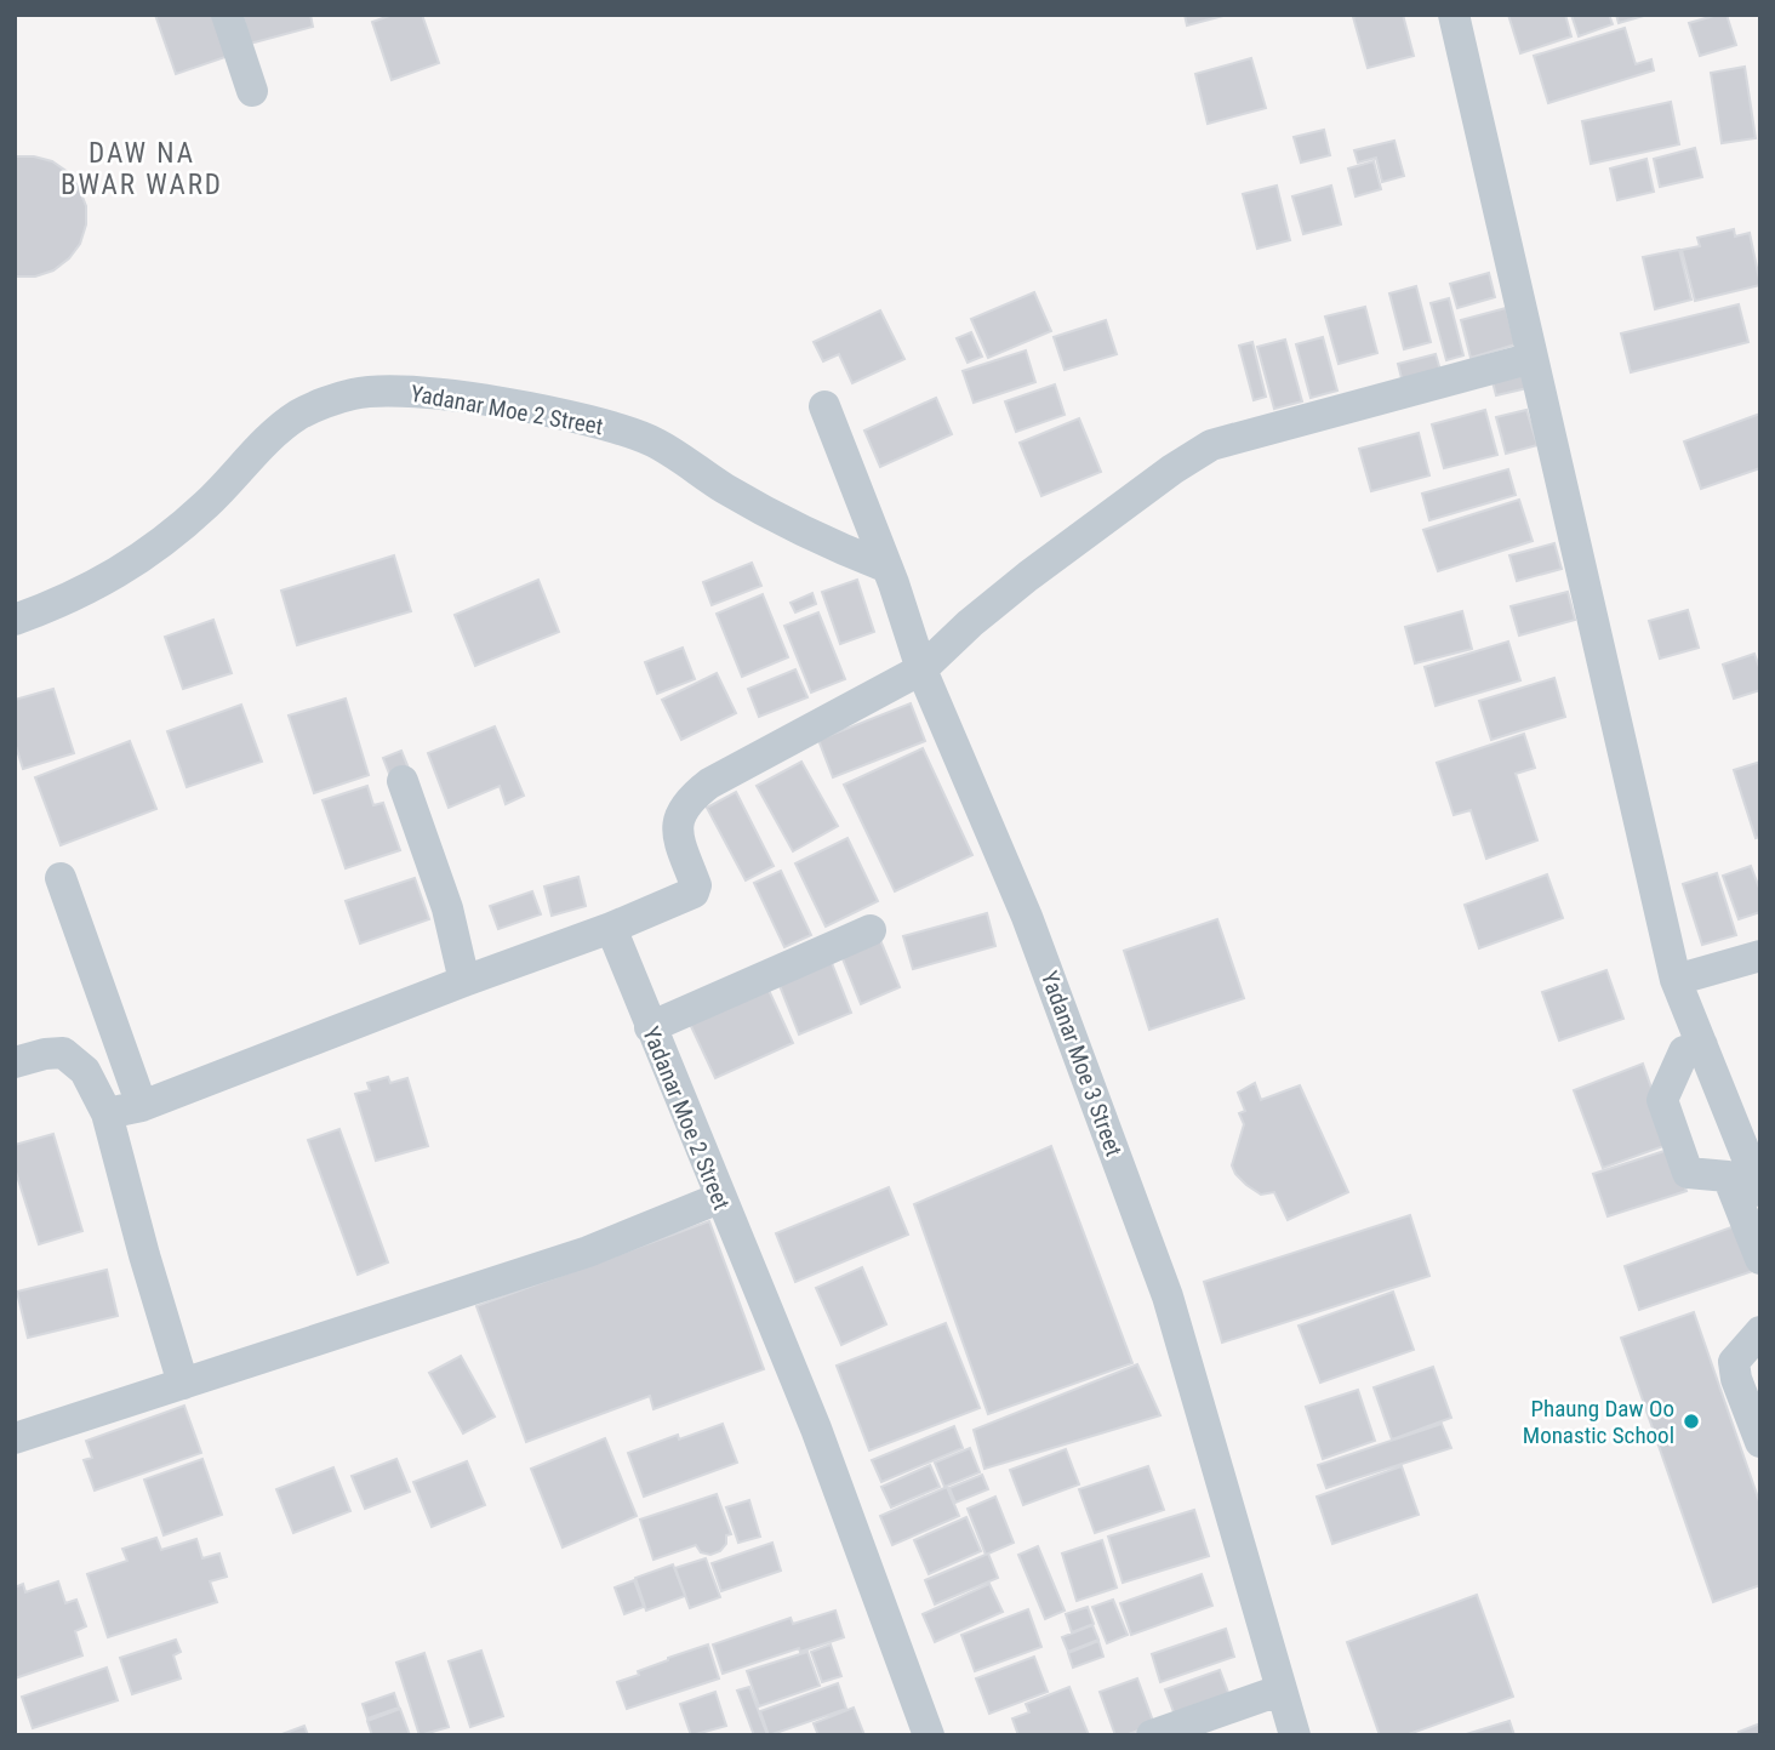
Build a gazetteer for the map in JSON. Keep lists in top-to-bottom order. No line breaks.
{"streets":{"street":["Yadanar Moe 2 Street","Yadanar Moe 3 Street"]},"crossings":[["Yadanar Moe 2 Street","Yadanar Moe 3 Street"]],"districts":["DAW NA BWAR WARD"],"places":["Phaung Daw Oo Monastic School"]}
